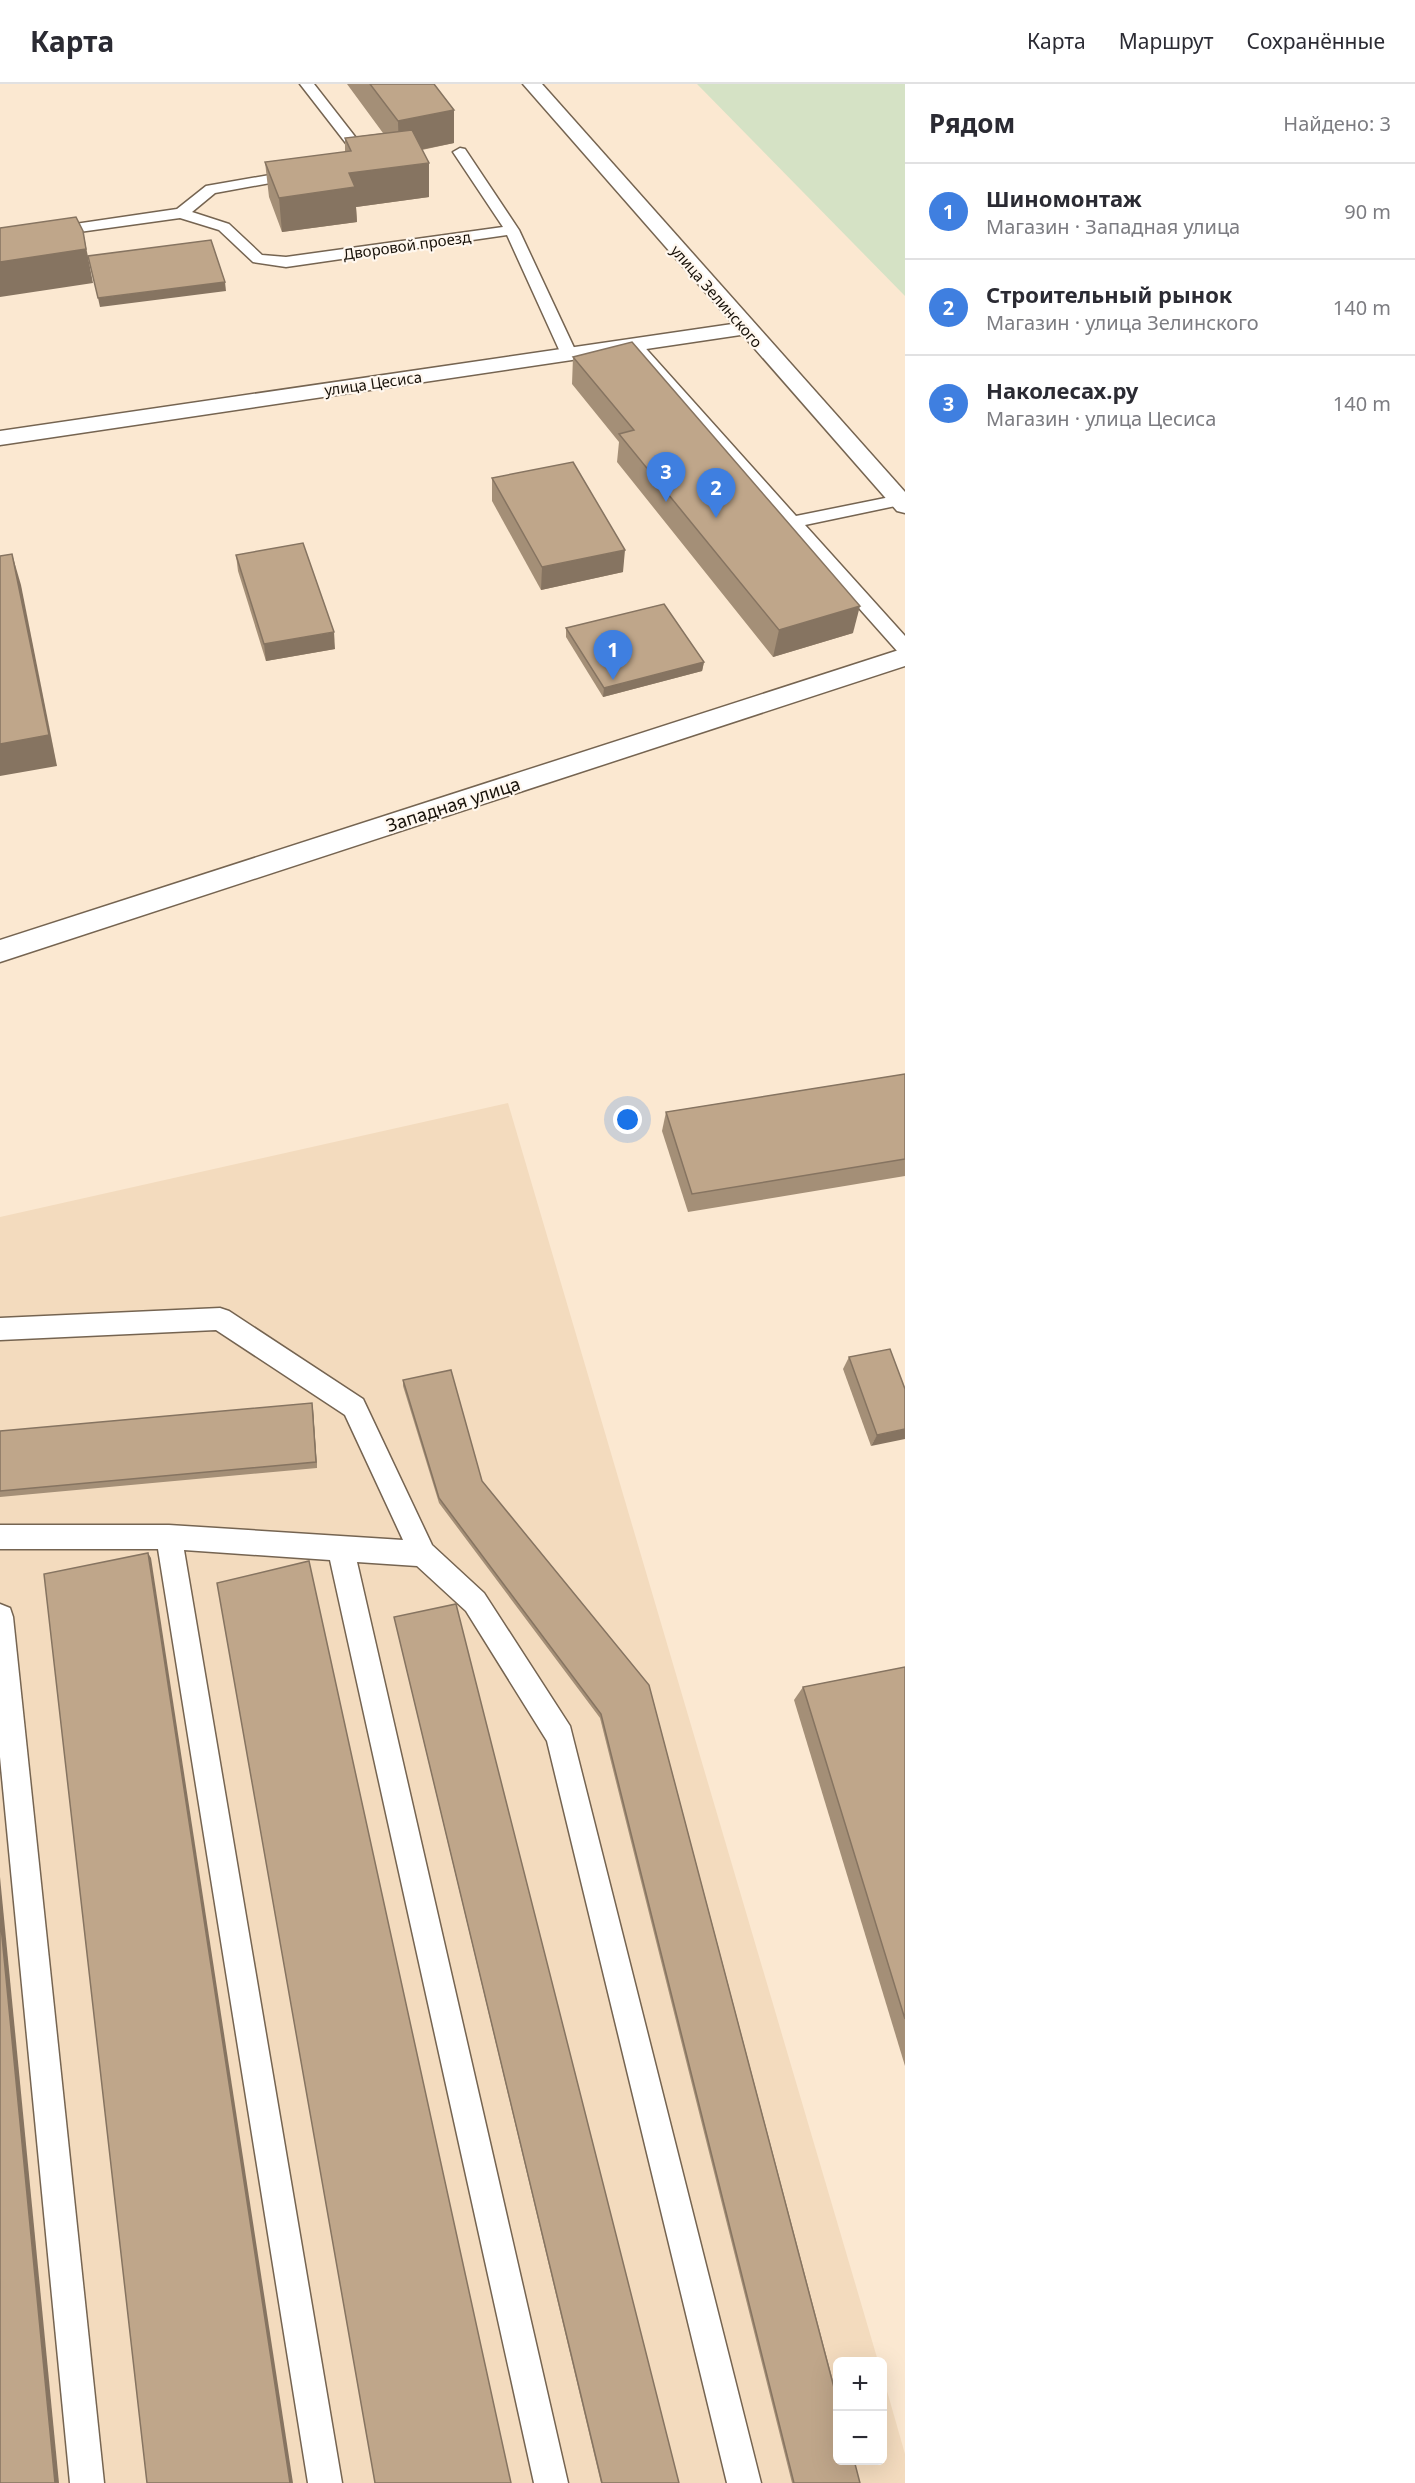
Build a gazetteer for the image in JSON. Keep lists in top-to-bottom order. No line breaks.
{"streets":{"street":["улица Зелинского","улица Цесиса","Западная улица"],"lane":["Дворовой проезд"]},"crossings":[["улица Зелинского","улица Цесиса"]],"page":{"header":"Карта","nav":["Карта","Маршрут","Сохранённые"],"heading":["Рядом","Найдено: 3"],"list":[{"mark":"1","name":"Шиномонтаж","note":"Магазин · Западная улица","value":"90 m"},{"mark":"2","name":"Строительный рынок","note":"Магазин · улица Зелинского","value":"140 m"},{"mark":"3","name":"Наколесах.ру","note":"Магазин · улица Цесиса","value":"140 m"}],"pins":["3","2","1"],"map_buttons":["+","−"]}}
